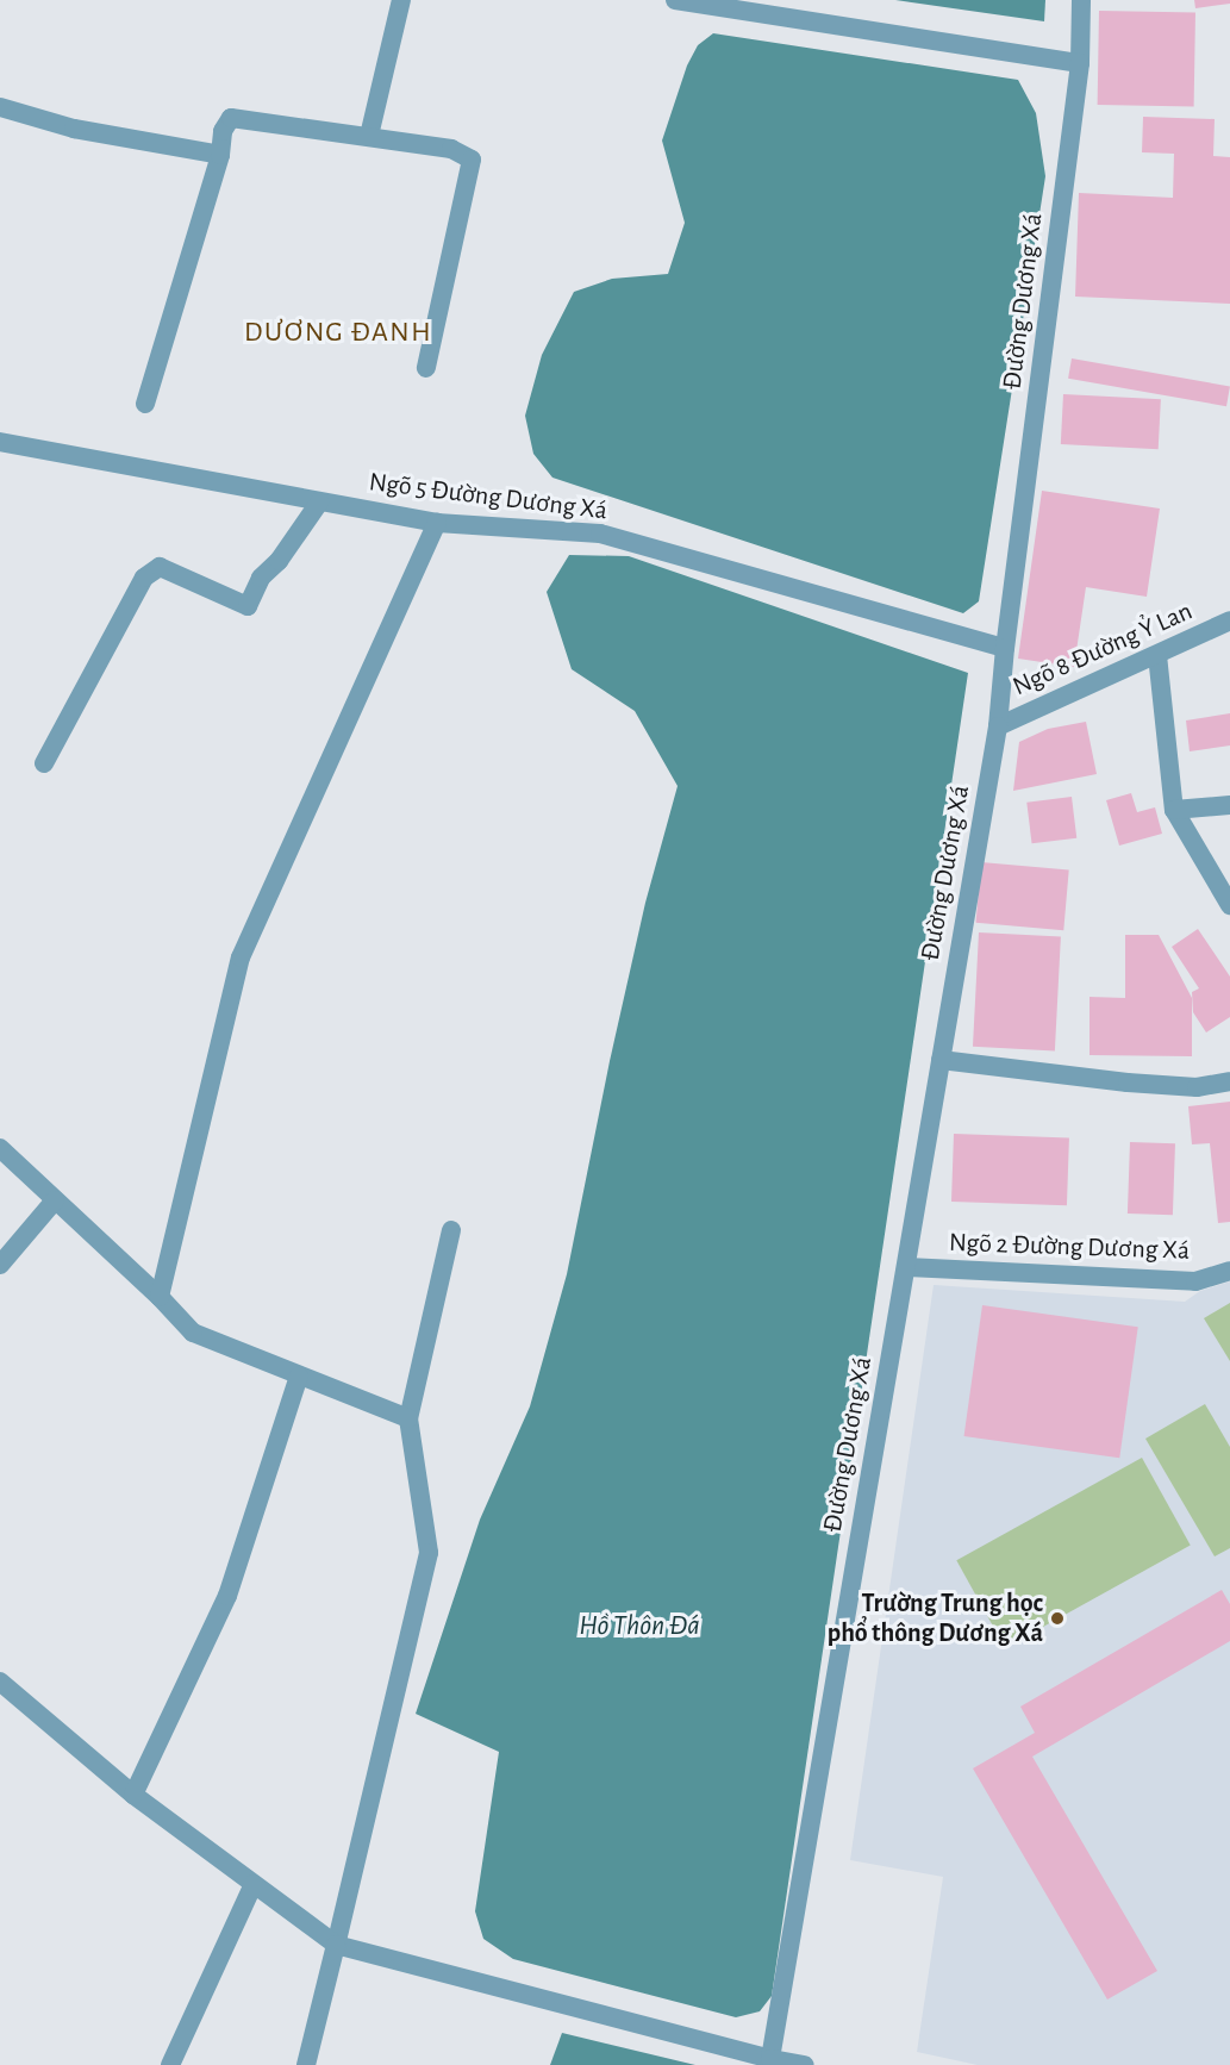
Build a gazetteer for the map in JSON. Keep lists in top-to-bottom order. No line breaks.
{"streets":{"street":["Đường Dương Xá","Ngõ 5 Đường Dương Xá","Ngõ 8 Đường Ỷ Lan","Ngõ 2 Đường Dương Xá"]},"crossings":[["Đường Dương Xá","Ngõ 5 Đường Dương Xá"],["Đường Dương Xá","Ngõ 8 Đường Ỷ Lan"],["Đường Dương Xá","Ngõ 2 Đường Dương Xá"]],"districts":["DƯƠNG ĐANH"],"water":["Hồ Thôn Đá"],"places":["Trường Trung học phổ thông Dương Xá"]}
